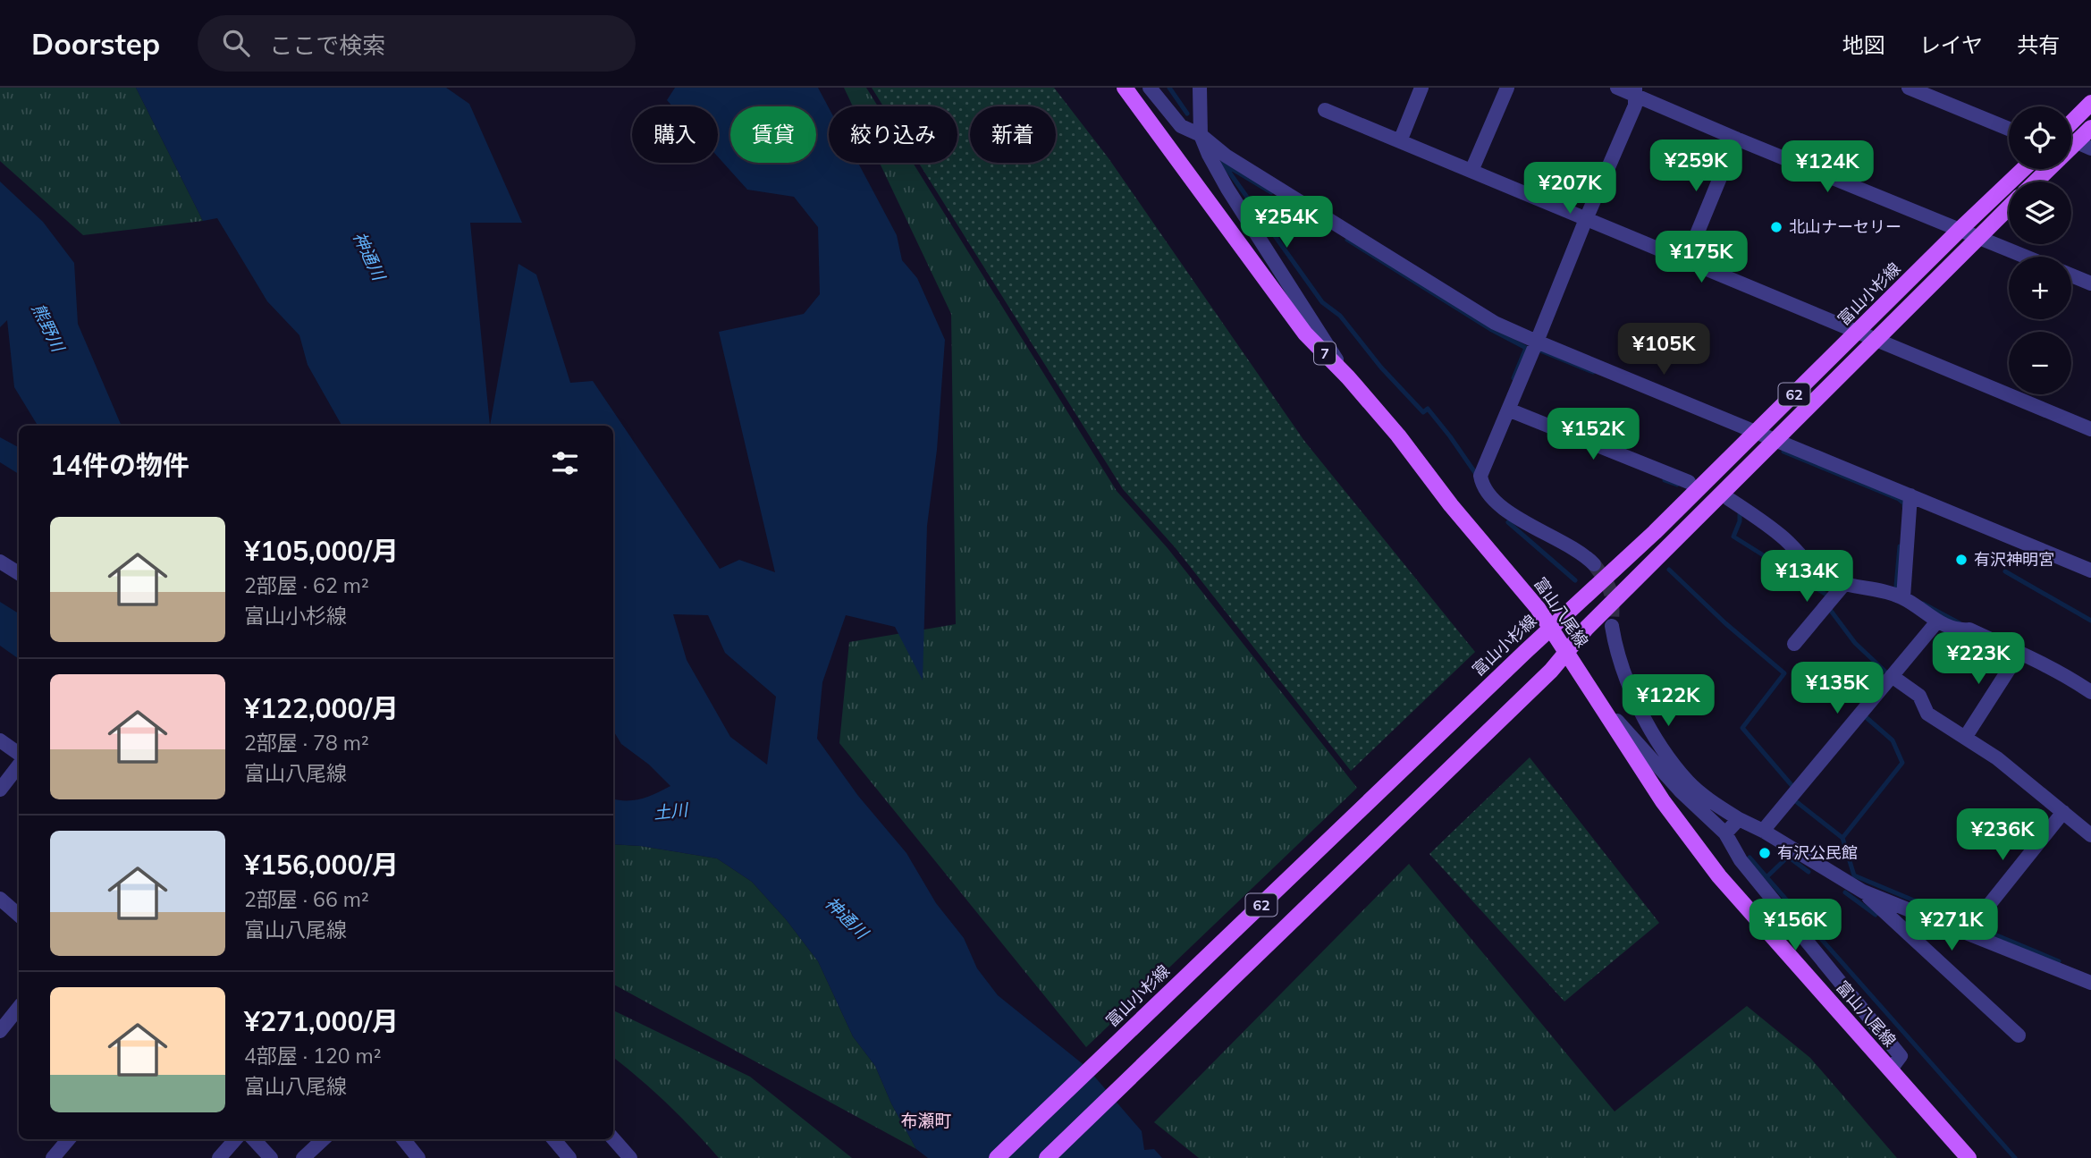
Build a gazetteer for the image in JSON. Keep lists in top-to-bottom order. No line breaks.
{"streets":{"main road":["富山小杉線","7","62","富山八尾線"]},"crossings":[["富山小杉線","富山八尾線"],["62","富山八尾線"]],"districts":["布瀬町"],"water":["神通川","熊野川","土川"],"places":["北山ナーセリー","有沢神明宮","有沢公民館"],"page":{"header":"Doorstep","search":"ここで検索","nav":["地図","レイヤ","共有"],"map_buttons":["+","−"],"chip":["購入","賃貸","絞り込み","新着"],"price":["¥259K","¥124K","¥207K","¥254K","¥175K","¥105K","¥152K","¥134K","¥223K","¥135K","¥122K","¥236K","¥156K","¥271K"],"heading":"14件の物件","list":[{"name":"¥105,000/月","note":"2部屋 · 62 m² · 富山小杉線"},{"name":"¥122,000/月","note":"2部屋 · 78 m² · 富山八尾線"},{"name":"¥156,000/月","note":"2部屋 · 66 m² · 富山八尾線"},{"name":"¥271,000/月","note":"4部屋 · 120 m² · 富山八尾線"}]}}
